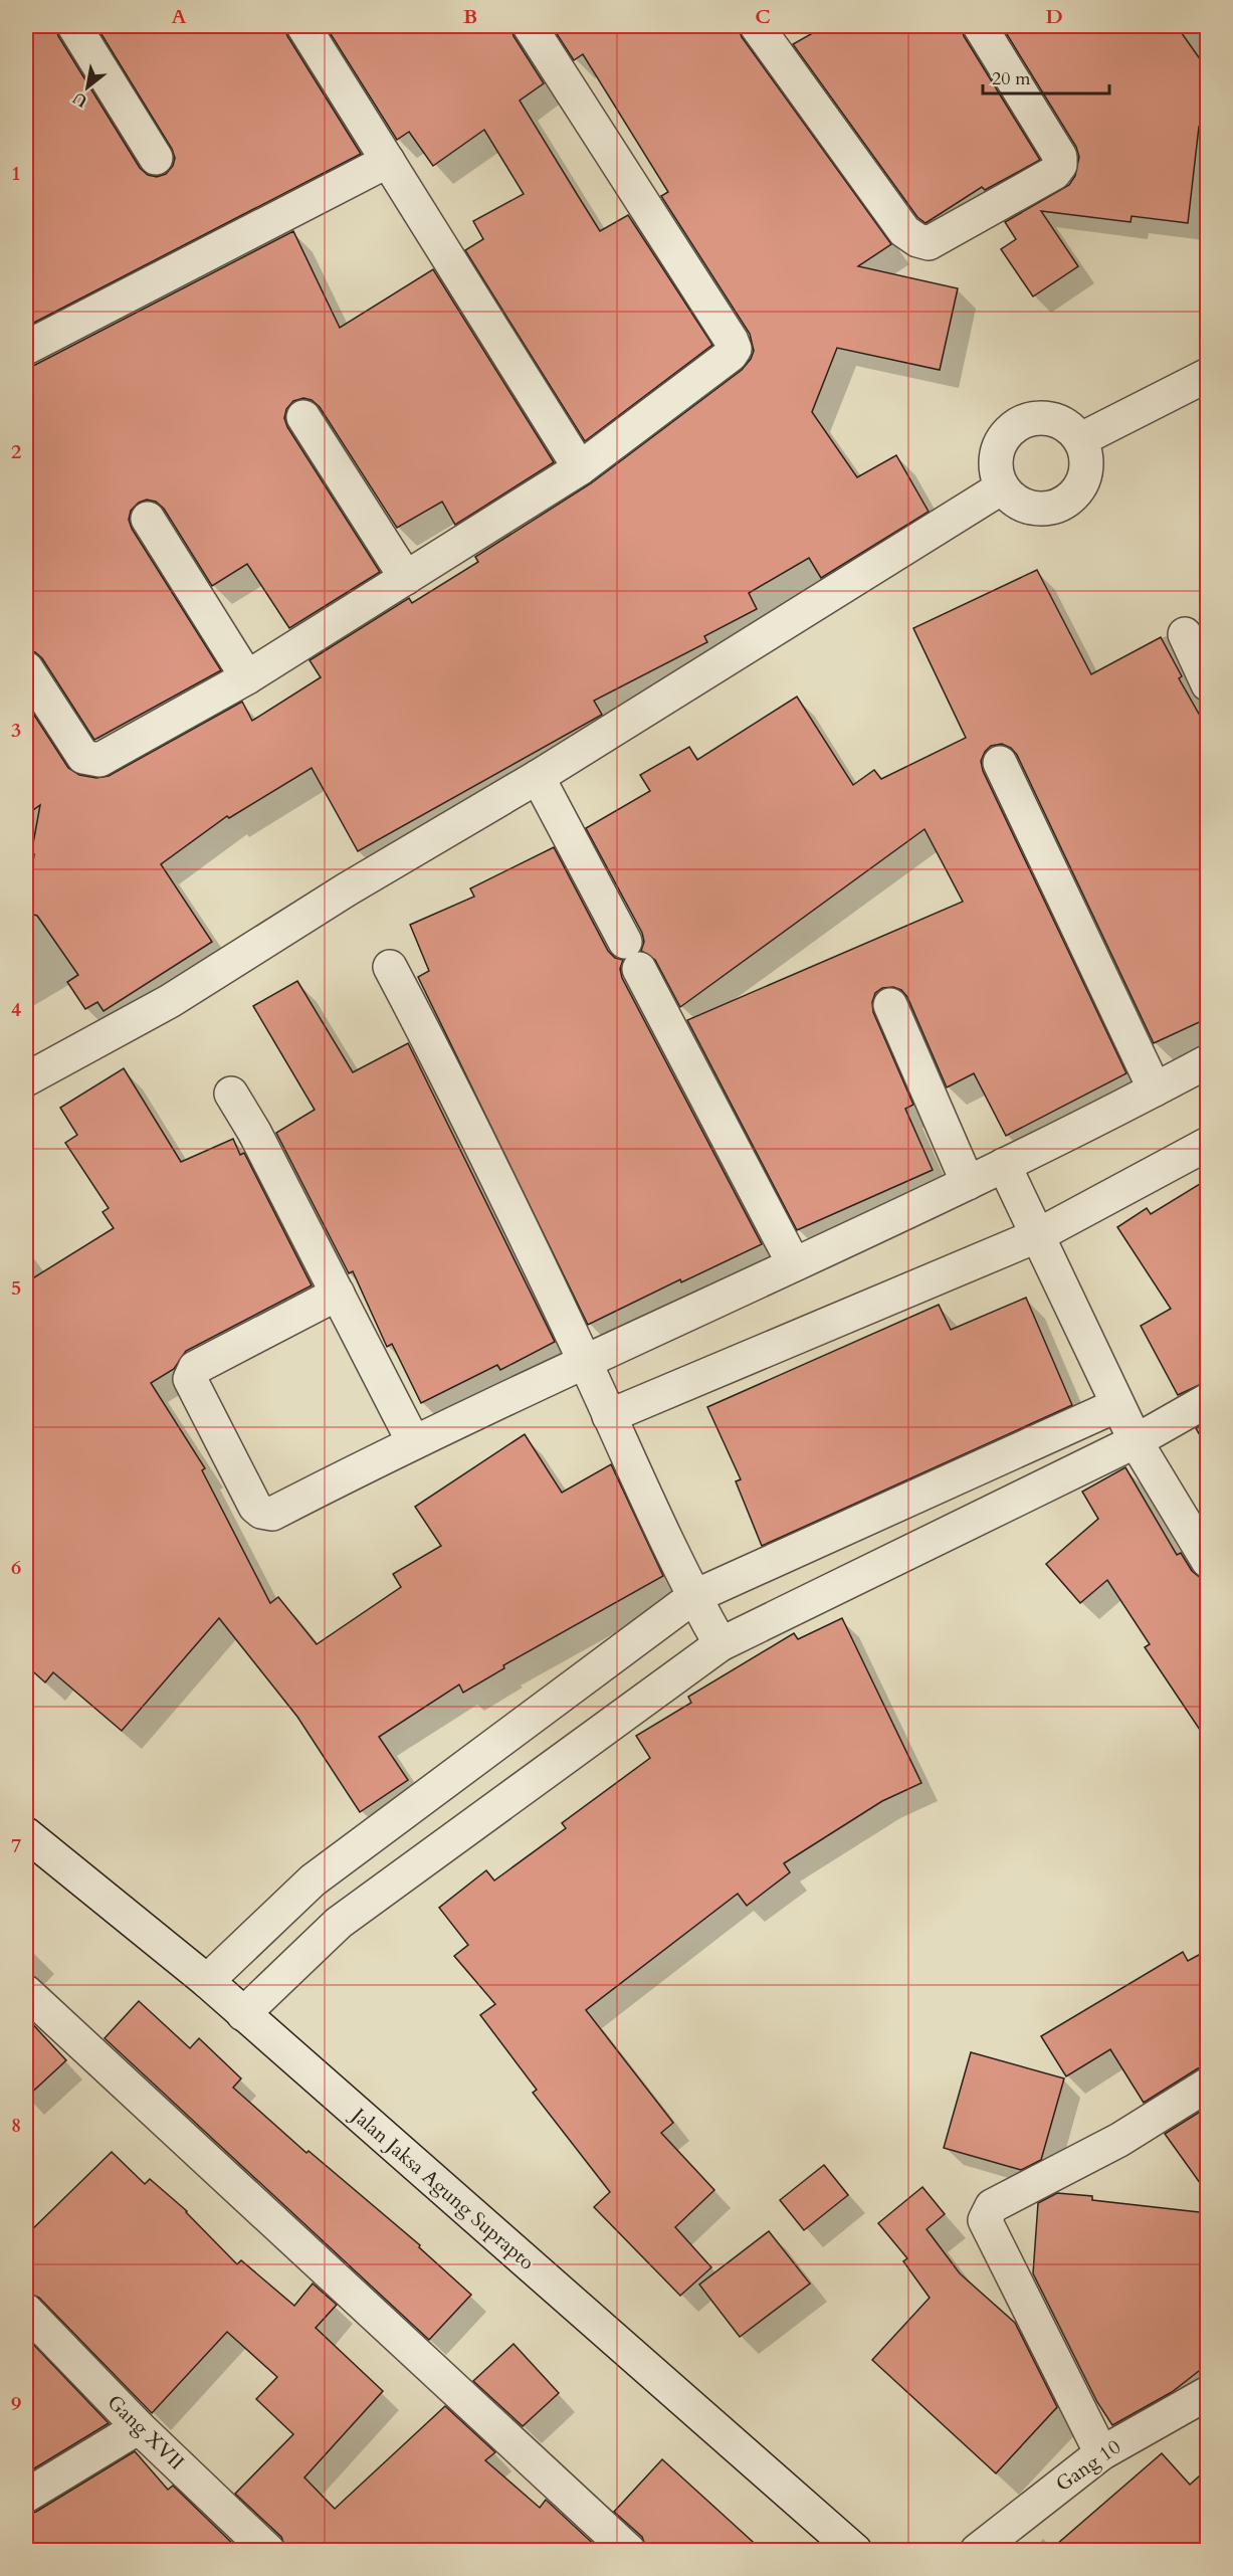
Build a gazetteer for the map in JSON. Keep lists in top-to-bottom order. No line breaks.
{"streets":{"street":["Jalan Jaksa Agung Suprapto","Gang XVII","Gang 10"]},"scale_bar":"20 m","north":"bottom left","grid":{"columns":["A","B","C","D"],"rows":["1","2","3","4","5","6","7","8","9"]}}
